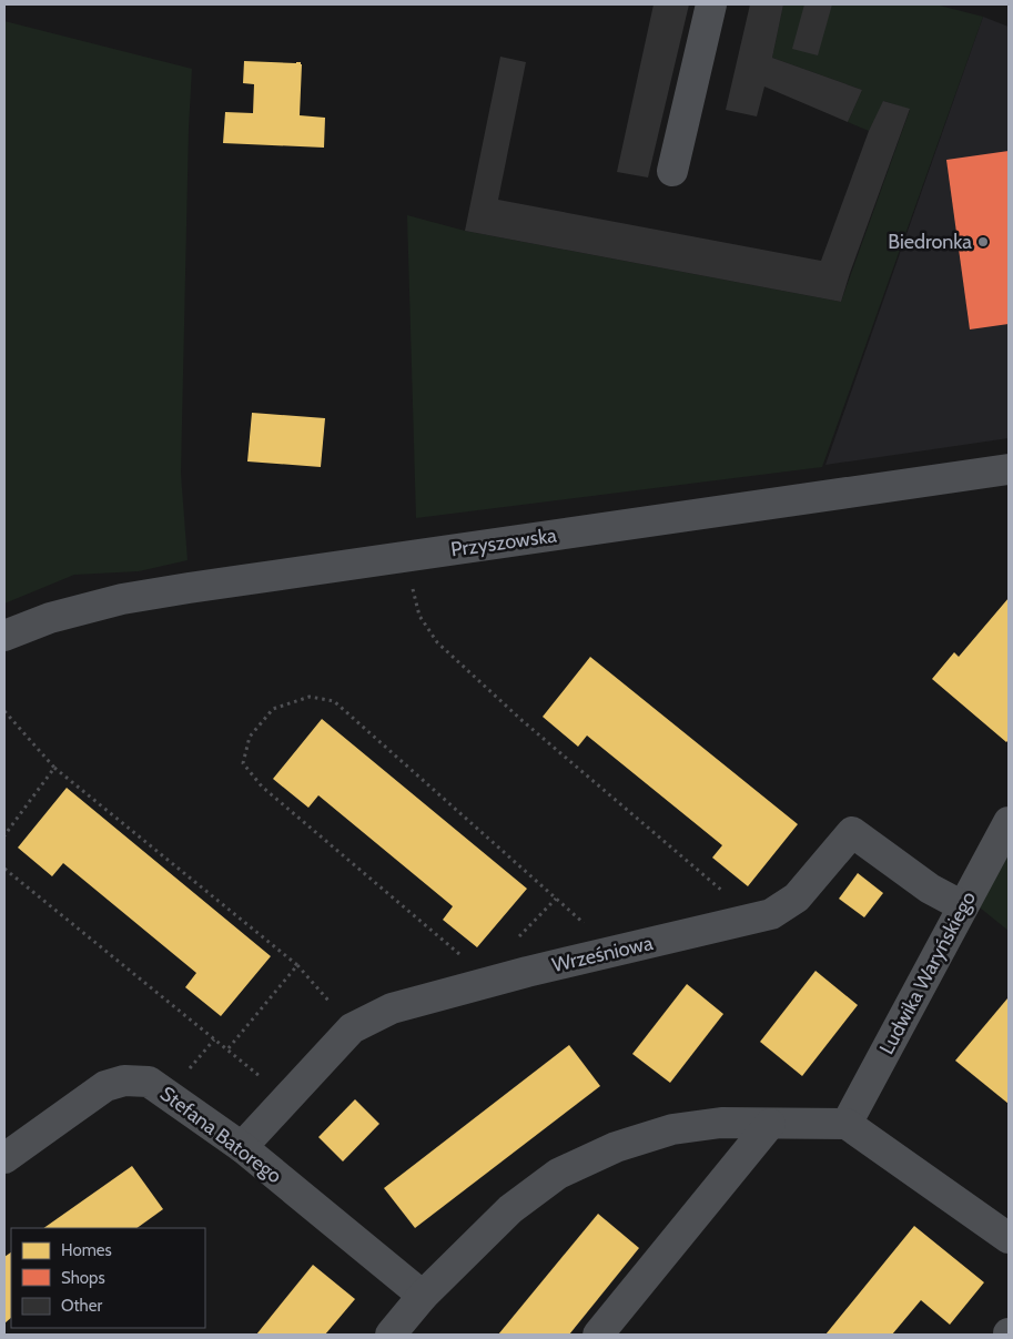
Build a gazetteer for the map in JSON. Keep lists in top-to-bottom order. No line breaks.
{"streets":{"street":["Przyszowska","Wrześniowa","Ludwika Waryńskiego","Stefana Batorego"]},"crossings":[["Wrześniowa","Ludwika Waryńskiego"],["Wrześniowa","Stefana Batorego"]],"places":["Biedronka"],"legend":["Homes","Shops","Other"]}
